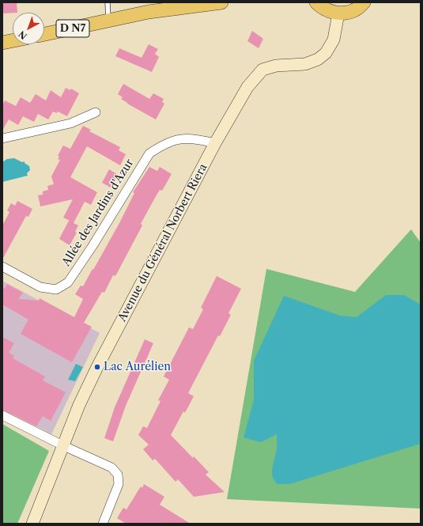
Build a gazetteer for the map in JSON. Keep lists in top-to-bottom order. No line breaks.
{"streets":{"main road":["D N7","Avenue du Général Norbert Riera"],"street":["Allée des Jardins d'Azur"]},"crossings":[["Allée des Jardins d'Azur","Avenue du Général Norbert Riera"]],"places":["Lac Aurélien"],"north":"bottom left"}
